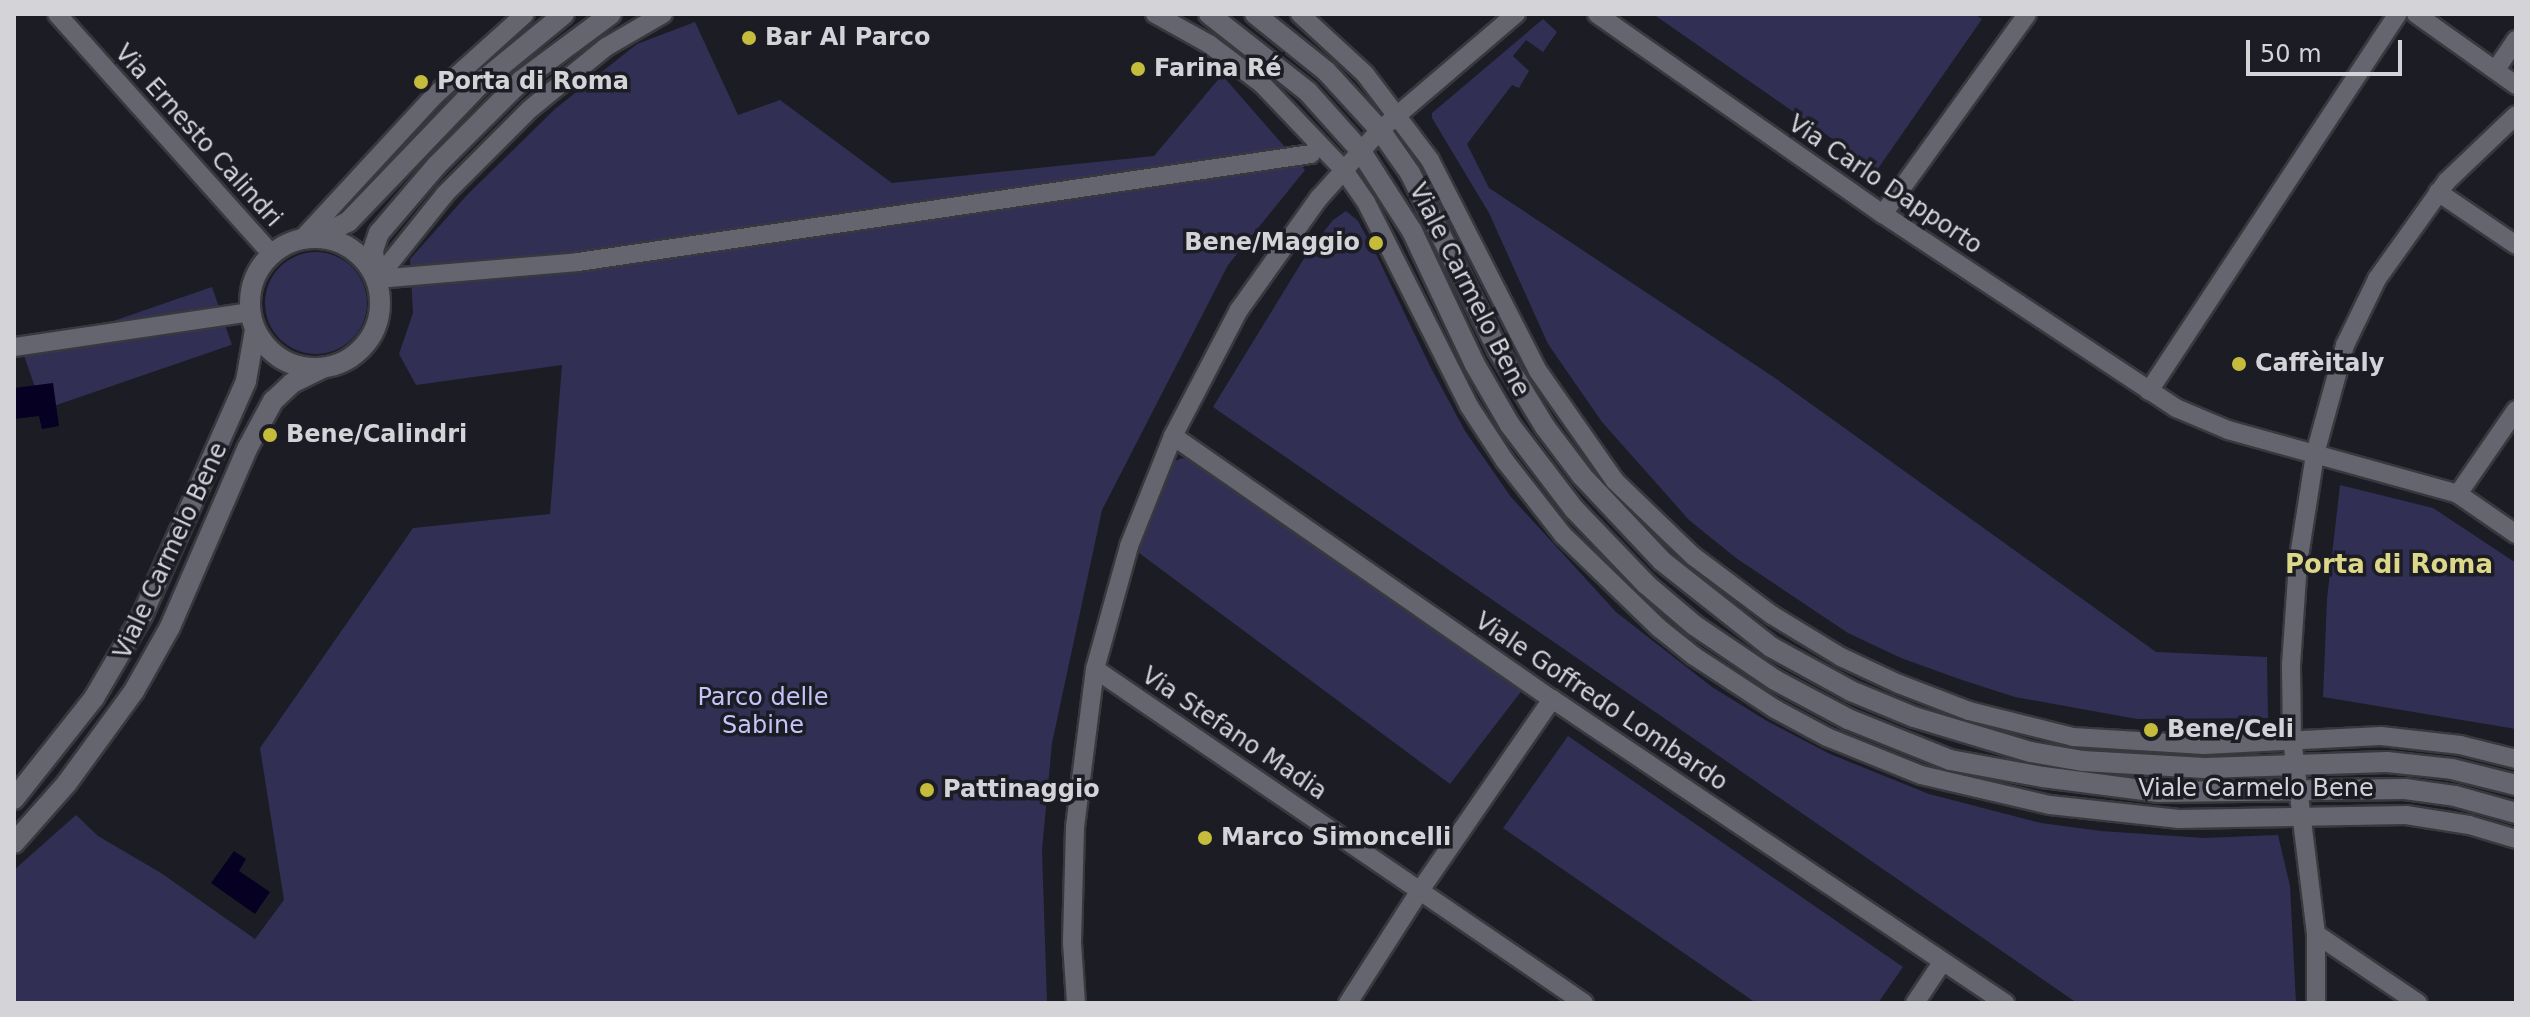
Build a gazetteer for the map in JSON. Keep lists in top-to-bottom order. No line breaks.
{"streets":{"street":["Via Ernesto Calindri","Via Carlo Dapporto","Viale Carmelo Bene","Viale Goffredo Lombardo","Via Stefano Madia"]},"crossings":[["Via Ernesto Calindri","Viale Carmelo Bene"]],"districts":["Porta di Roma"],"parks":["Parco delle Sabine"],"places":["Bar Al Parco","Farina Ré","Porta di Roma","Bene/Maggio","Caffèitaly","Bene/Calindri","Bene/Celi","Pattinaggio","Marco Simoncelli"],"scale_bar":"50 m"}
